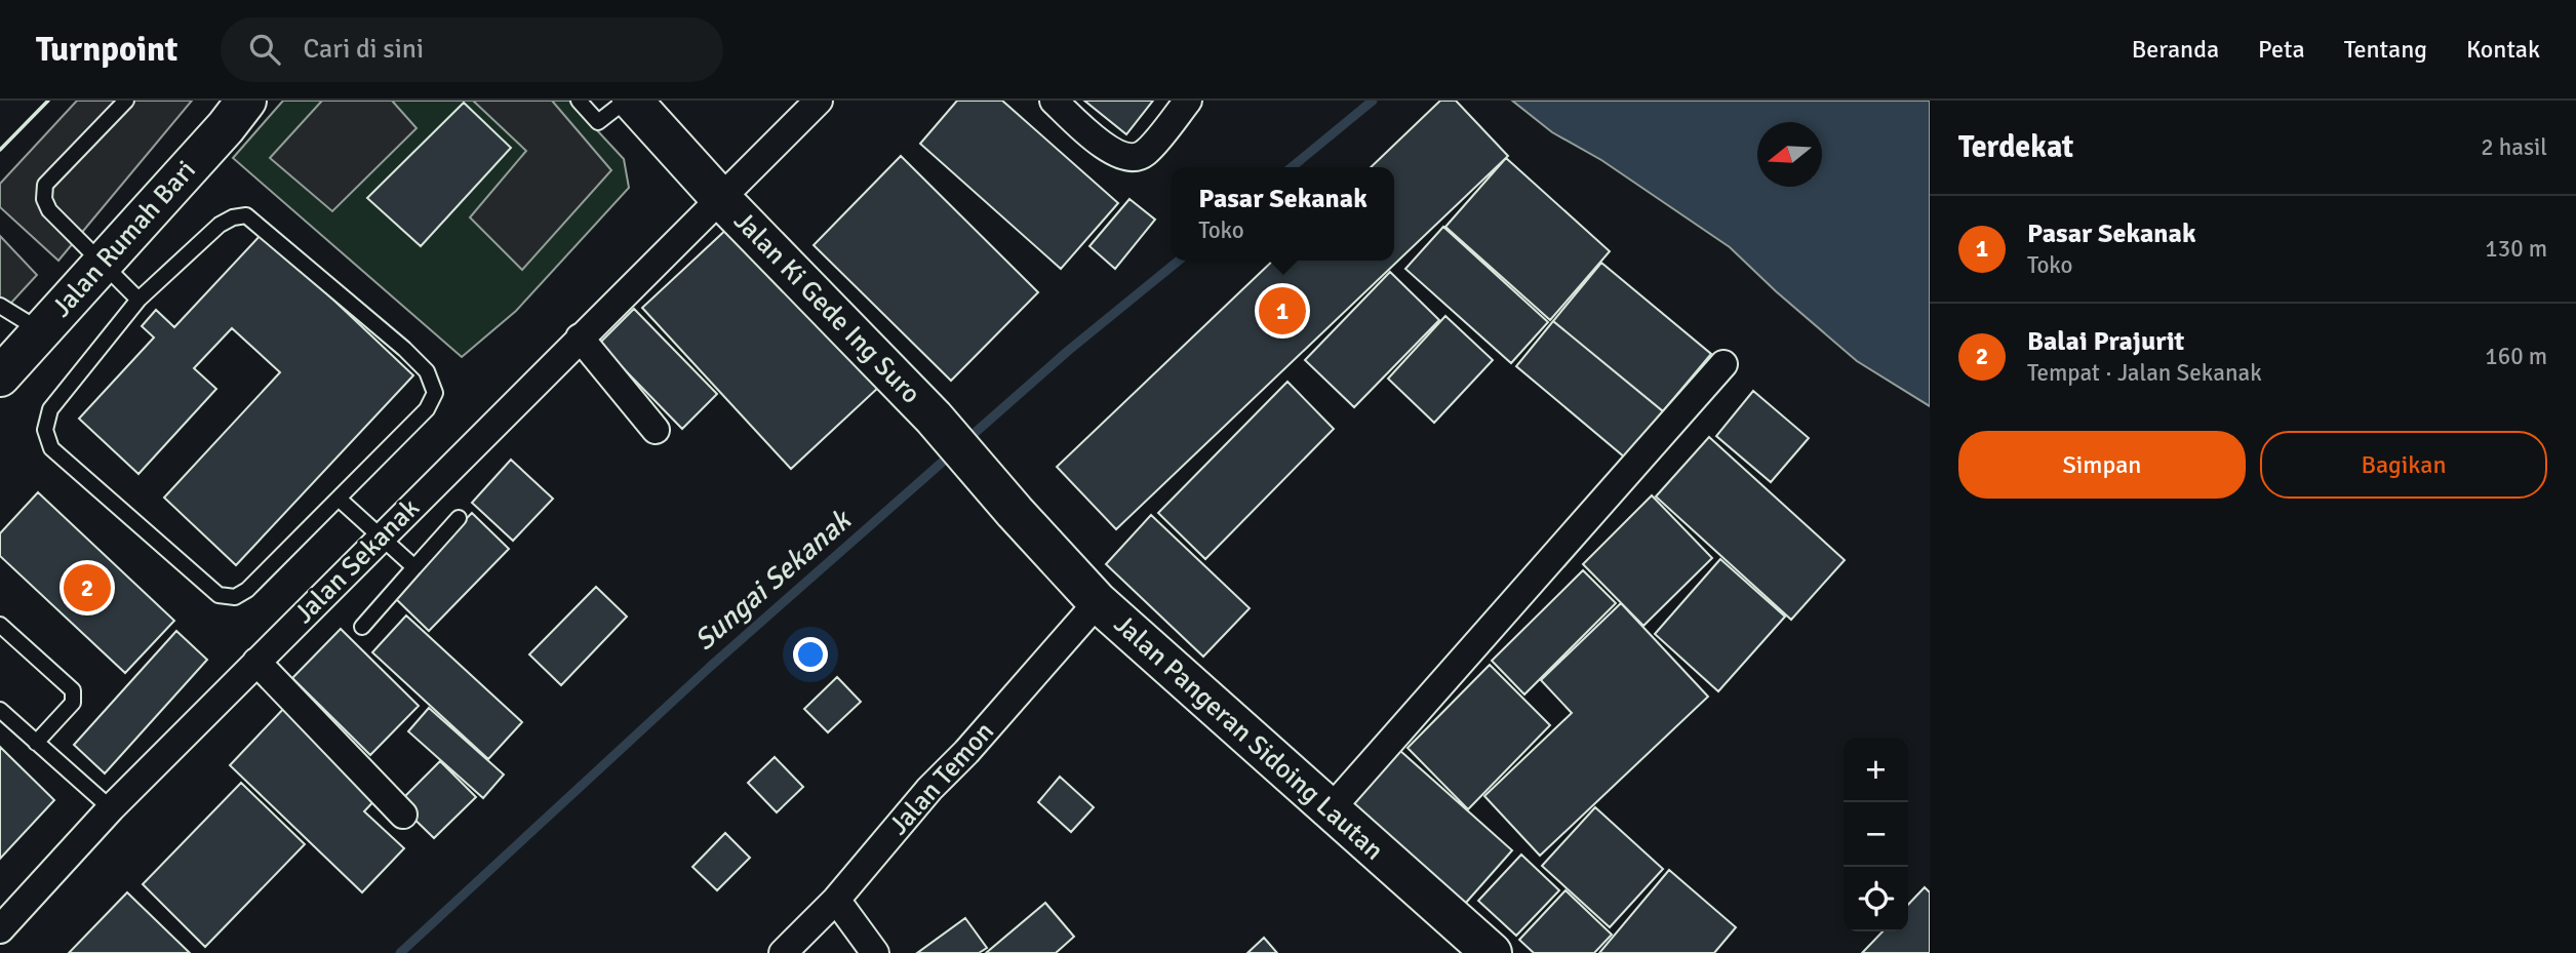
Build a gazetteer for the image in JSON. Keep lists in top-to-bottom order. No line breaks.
{"streets":{"street":["Jalan Rumah Bari","Jalan Ki Gede Ing Suro","Jalan Sekanak","Jalan Pangeran Sidoing Lautan","Jalan Temon"]},"crossings":[["Jalan Ki Gede Ing Suro","Jalan Sekanak"],["Jalan Ki Gede Ing Suro","Jalan Pangeran Sidoing Lautan"],["Jalan Pangeran Sidoing Lautan","Jalan Temon"]],"water":["Sungai Sekanak"],"north":"left","page":{"header":"Turnpoint","search":"Cari di sini","nav":["Beranda","Peta","Tentang","Kontak"],"heading":["Terdekat","2 hasil"],"popup":["Pasar Sekanak","Toko"],"list":[{"mark":"1","name":"Pasar Sekanak","note":"Toko","value":"130 m"},{"mark":"2","name":"Balai Prajurit","note":"Tempat · Jalan Sekanak","value":"160 m"}],"pins":["1","2"],"buttons":["Simpan","Bagikan"],"map_buttons":["+","−"]}}
